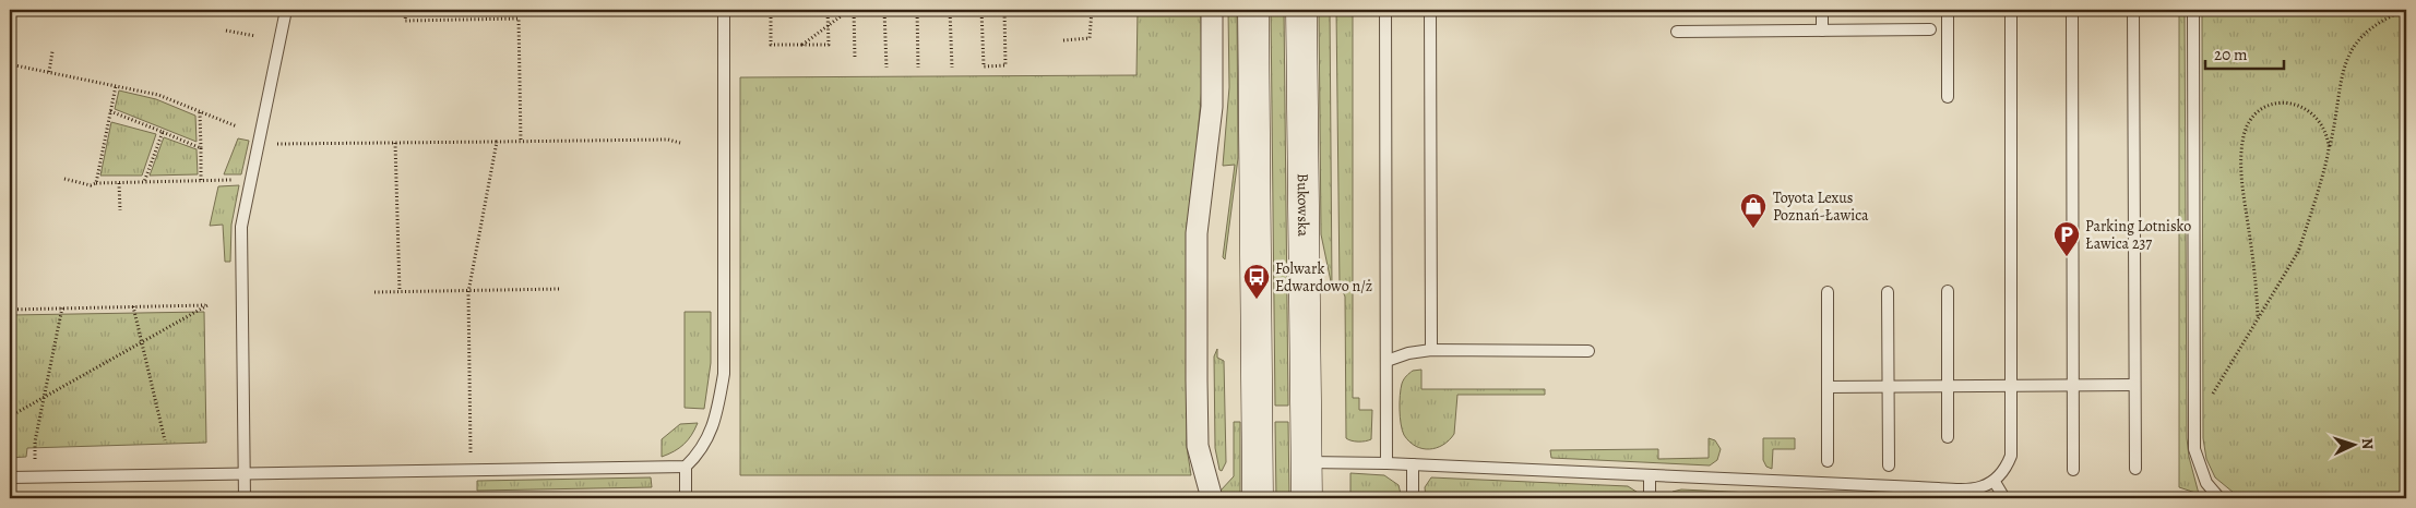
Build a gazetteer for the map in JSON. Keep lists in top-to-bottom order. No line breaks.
{"streets":{"main road":["Bukowska"]},"places":{"shop":["Toyota Lexus Poznań-Ławica"],"parking":["Parking Lotnisko Ławica 237"],"bus stop":["Folwark Edwardowo n/ż"]},"scale_bar":"20 m","north":"right"}
